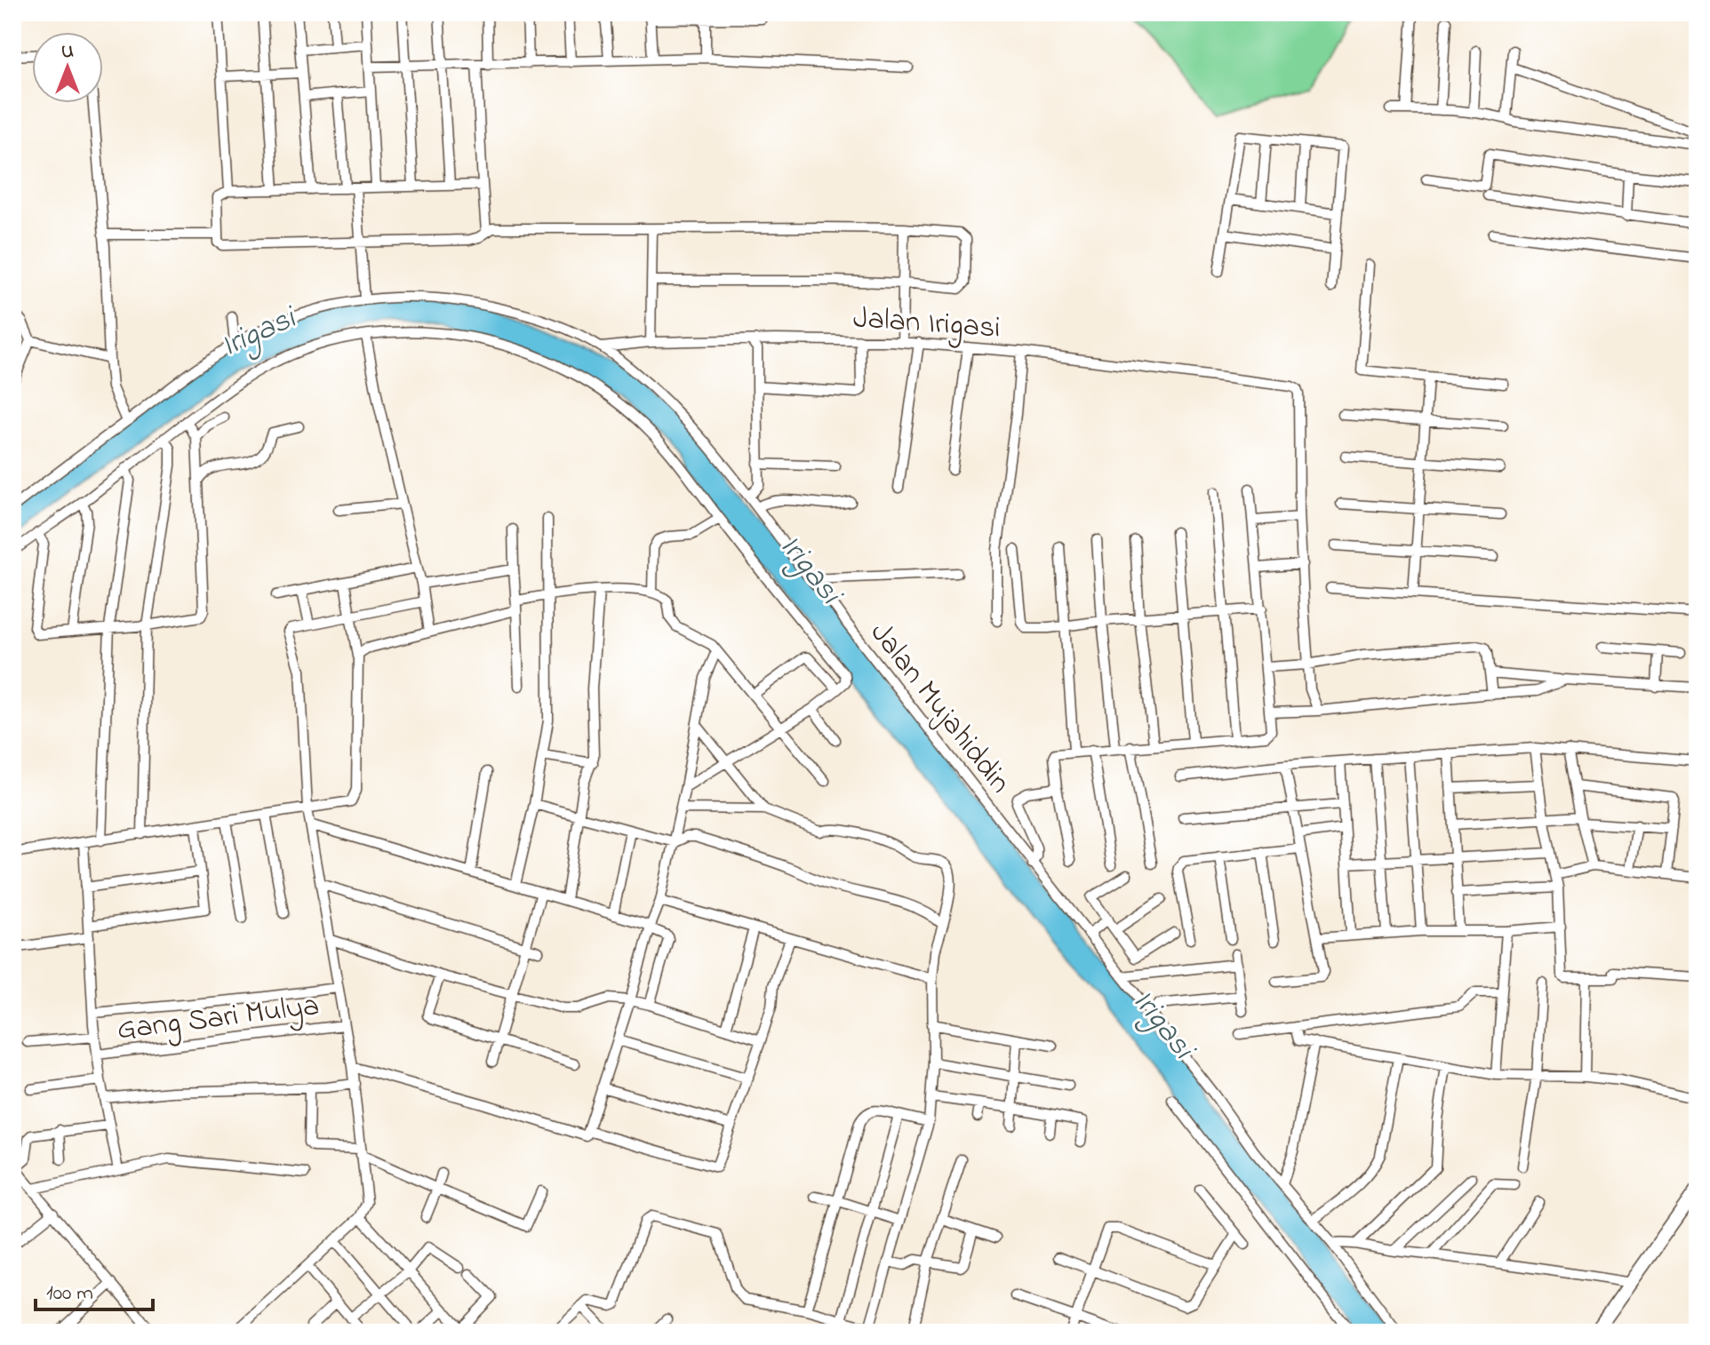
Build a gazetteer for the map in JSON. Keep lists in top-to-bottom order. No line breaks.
{"streets":{"street":["Jalan Irigasi","Jalan Mujahiddin","Gang Sari Mulya"]},"crossings":[["Jalan Irigasi","Jalan Mujahiddin"]],"water":["Irigasi"],"scale_bar":"100 m","north":"top"}
